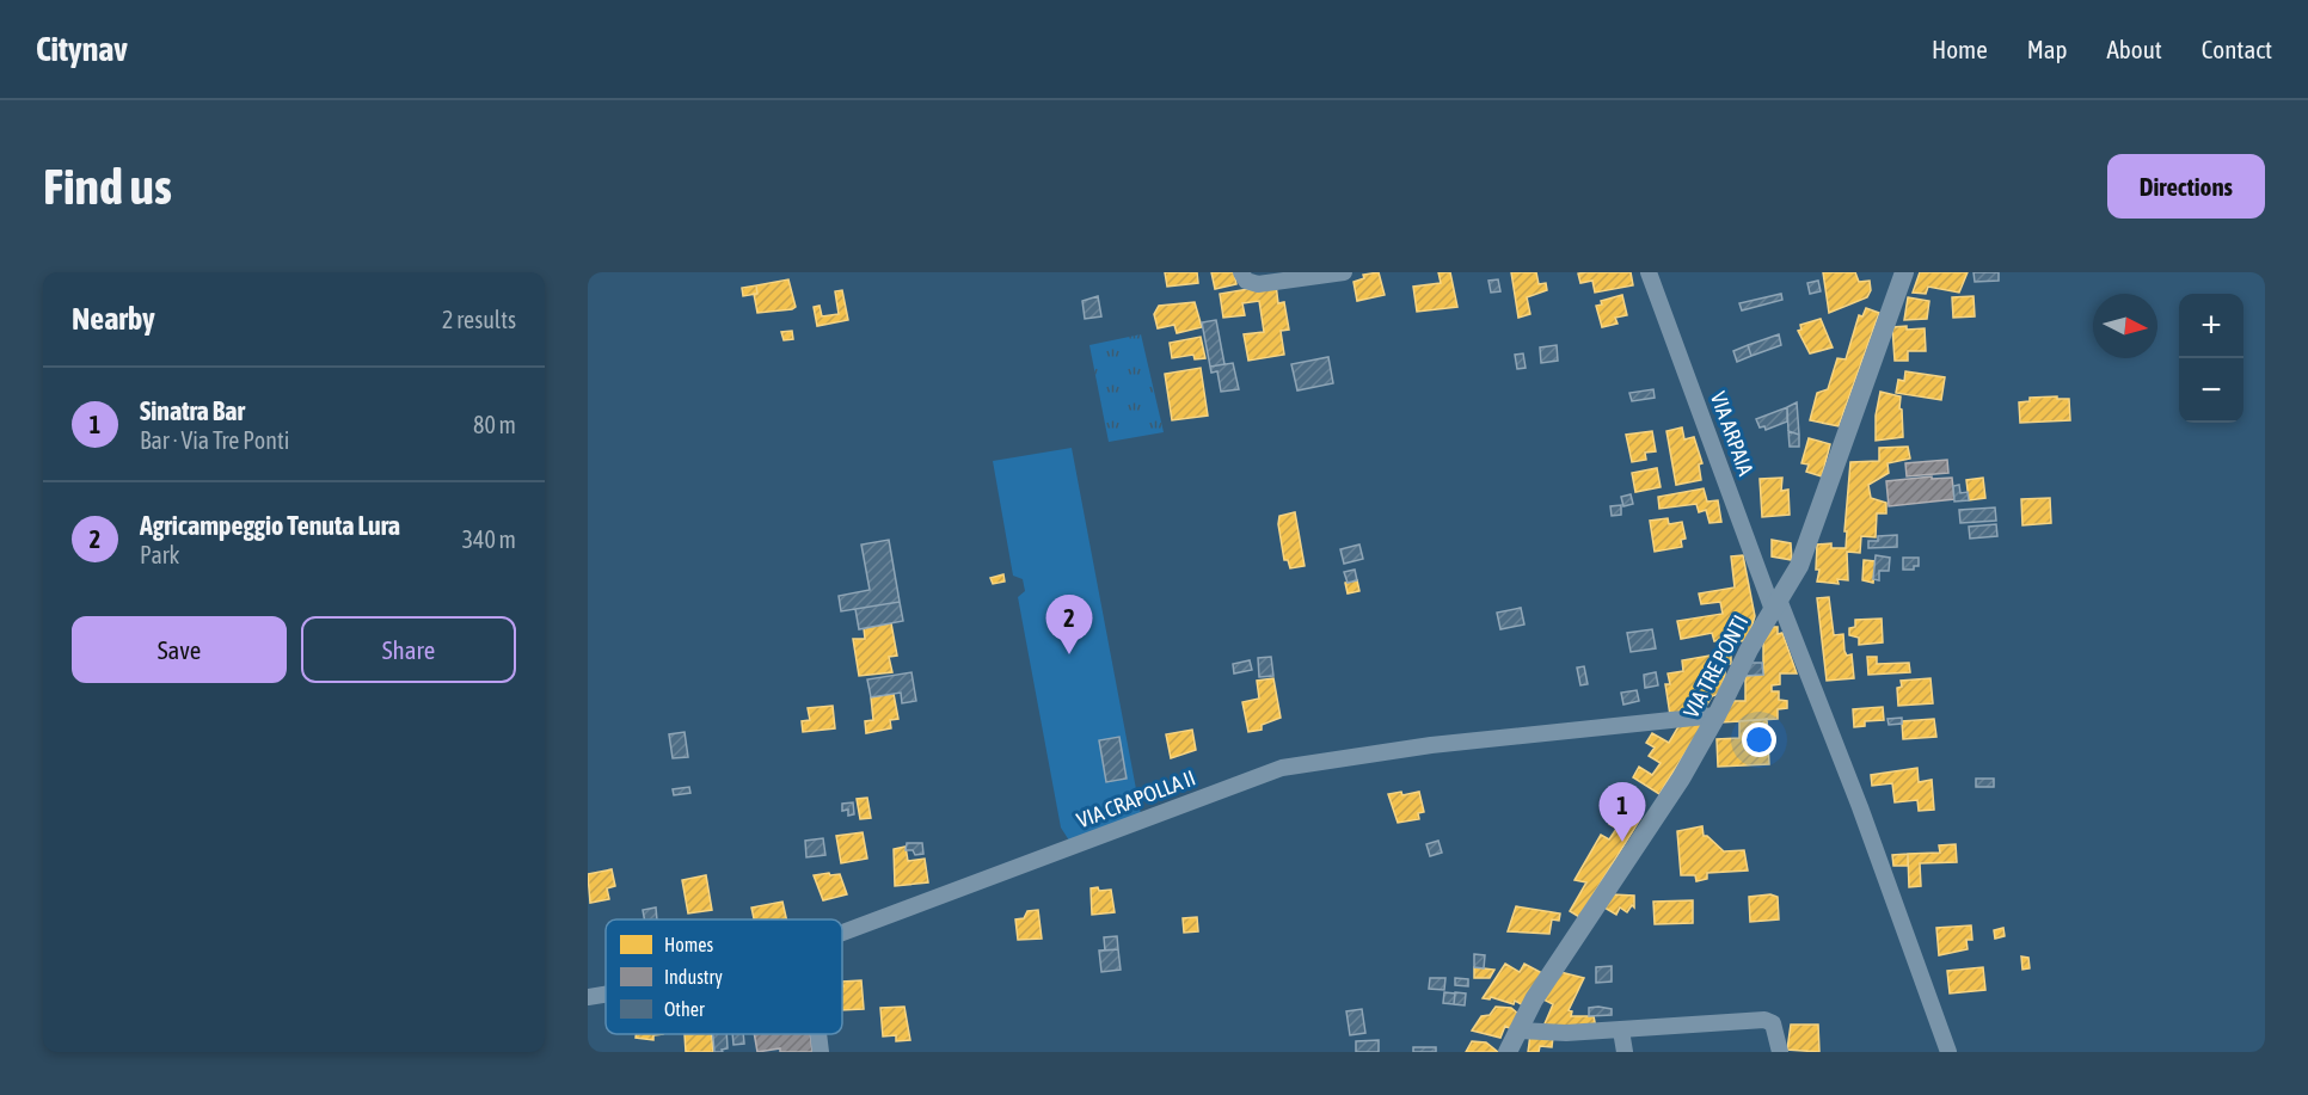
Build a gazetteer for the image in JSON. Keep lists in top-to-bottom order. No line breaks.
{"streets":{"street":["VIA ARPAIA","VIA TRE PONTI","VIA CRAPOLLA II"]},"crossings":[["VIA ARPAIA","VIA TRE PONTI"],["VIA TRE PONTI","VIA CRAPOLLA II"]],"legend":["Homes","Industry","Other"],"north":"right","page":{"header":"Citynav","nav":["Home","Map","About","Contact"],"buttons":["Directions",["Save","Share"]],"title":"Find us","heading":["Nearby","2 results"],"map_buttons":["+","−"],"list":[{"mark":"1","name":"Sinatra Bar","note":"Bar · Via Tre Ponti","value":"80 m"},{"mark":"2","name":"Agricampeggio Tenuta Lura","note":"Park","value":"340 m"}],"pins":["2","1"]}}
